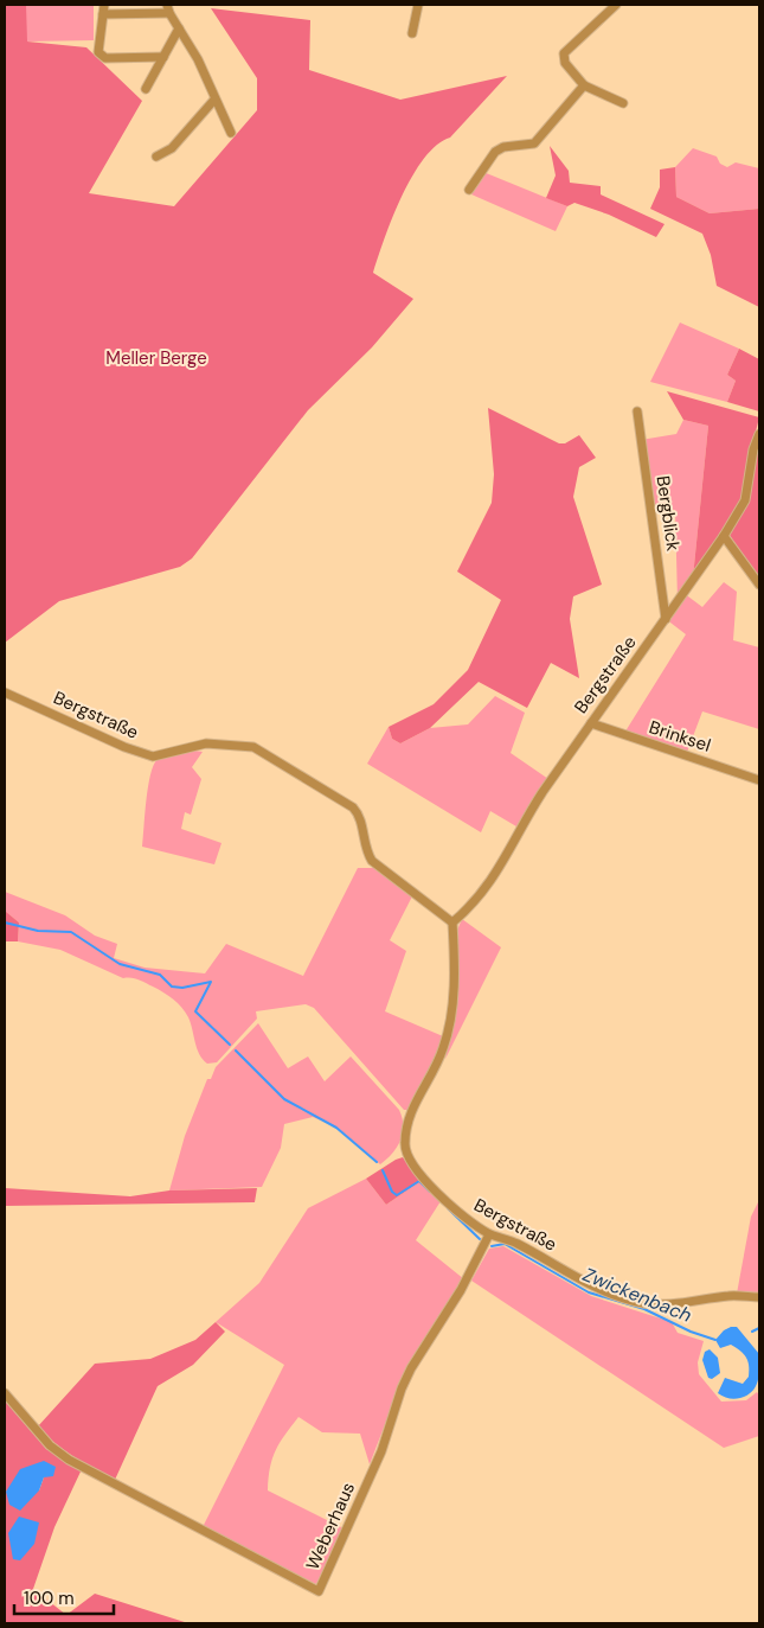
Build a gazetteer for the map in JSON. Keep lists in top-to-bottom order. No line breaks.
{"streets":{"street":["Bergblick","Bergstraße","Brinksel","Weberhaus"]},"crossings":[["Bergblick","Bergstraße"],["Bergstraße","Brinksel"],["Bergstraße","Weberhaus"]],"water":["Zwickenbach"],"parks":["Meller Berge"],"scale_bar":"100 m"}
